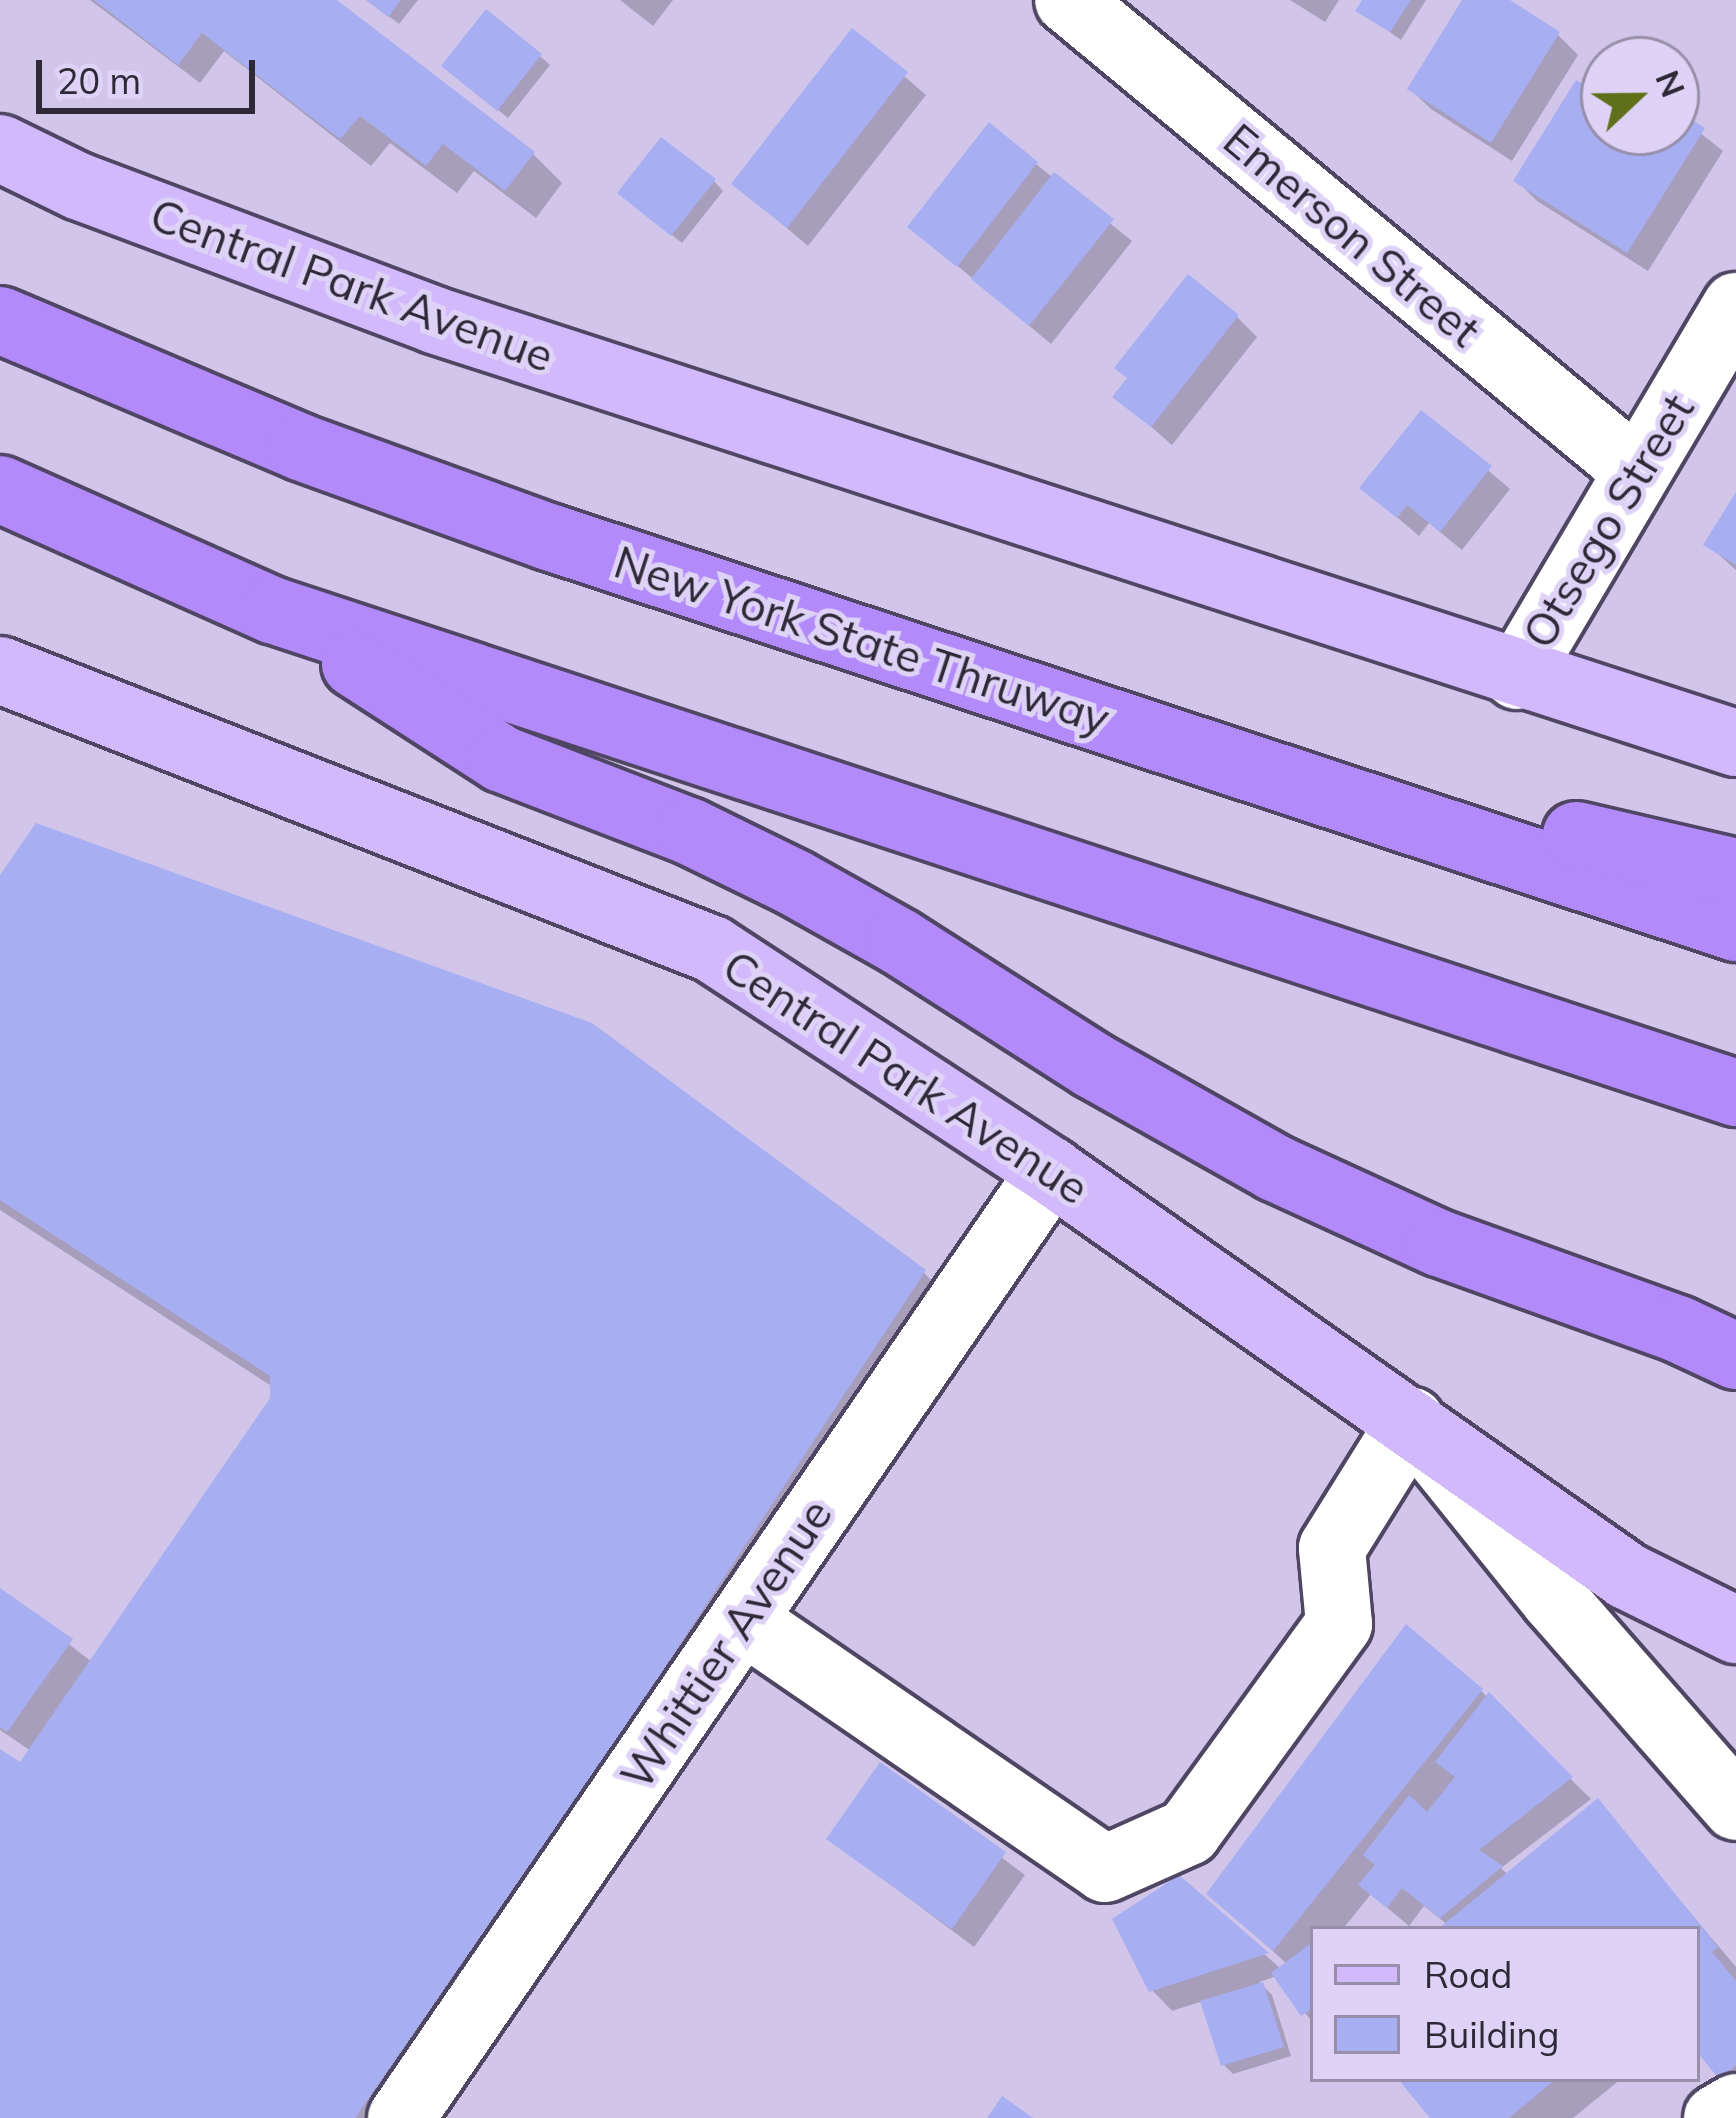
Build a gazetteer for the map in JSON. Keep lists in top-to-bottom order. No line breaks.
{"streets":{"highway":["New York State Thruway"],"main road":["Central Park Avenue"],"street":["Emerson Street","Otsego Street","Whittier Avenue"]},"crossings":[["Emerson Street","Otsego Street"],["Central Park Avenue","Otsego Street"],["Central Park Avenue","Whittier Avenue"]],"legend":["Road","Building"],"scale_bar":"20 m","north":"right"}
